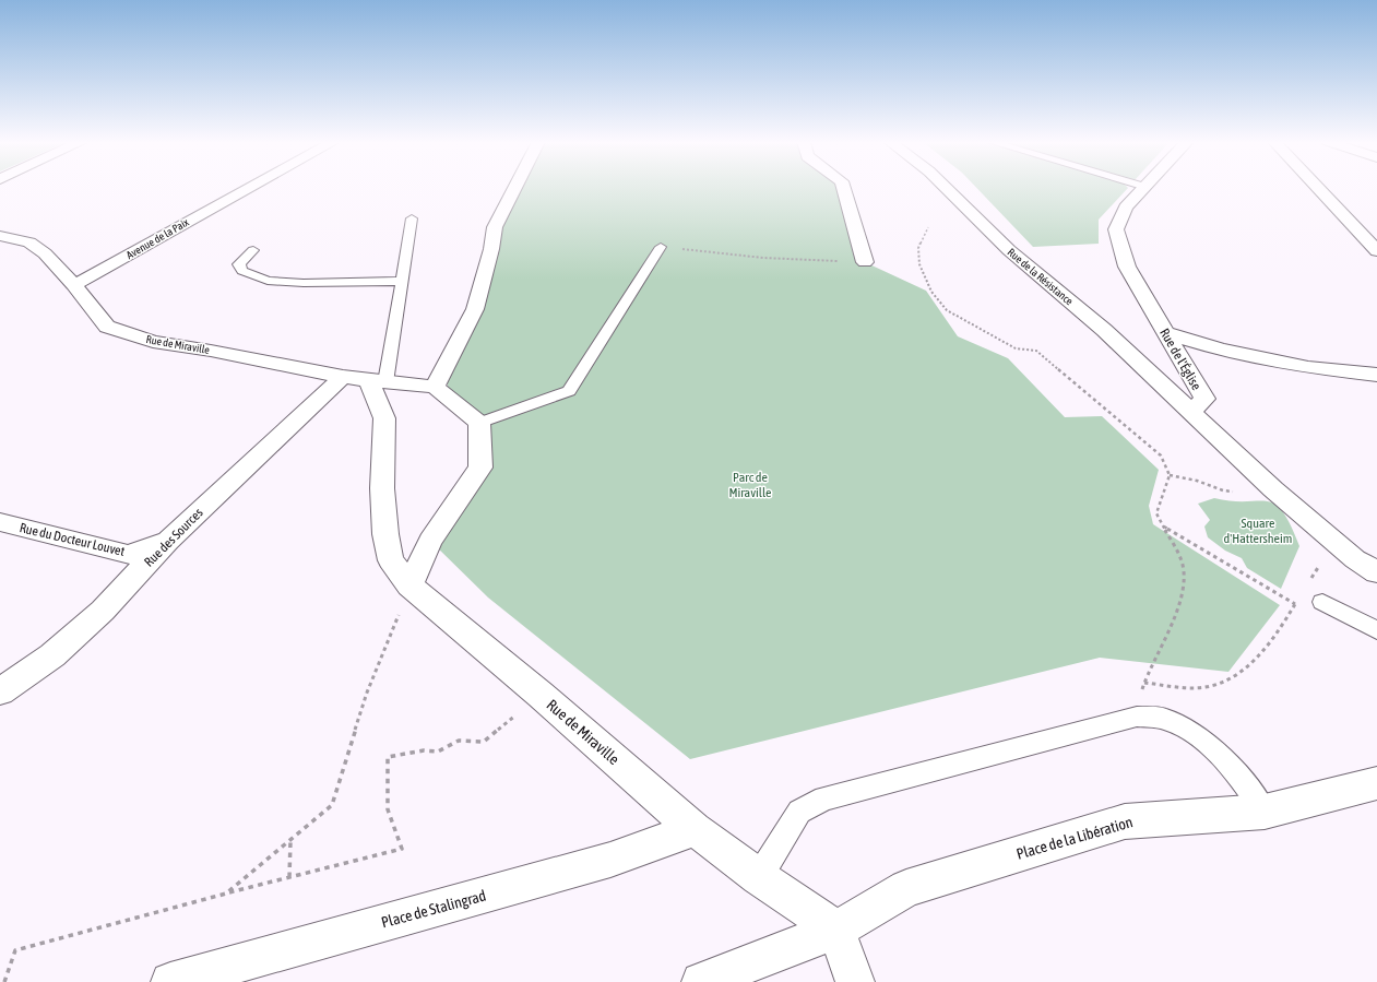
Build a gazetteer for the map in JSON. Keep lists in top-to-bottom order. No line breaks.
{"streets":{"street":["Avenue de la Paix","Rue de la Résistance","Rue de Miraville","Rue de l'Église","Rue des Sources","Rue du Docteur Louvet","Place de la Libération","Place de Stalingrad"]},"crossings":[["Avenue de la Paix","Rue de Miraville"],["Rue de la Résistance","Rue de l'Église"],["Rue de Miraville","Rue des Sources"],["Rue de Miraville","Place de Stalingrad"],["Rue des Sources","Rue du Docteur Louvet"]],"parks":["Parc de Miraville","Square d'Hattersheim"]}
